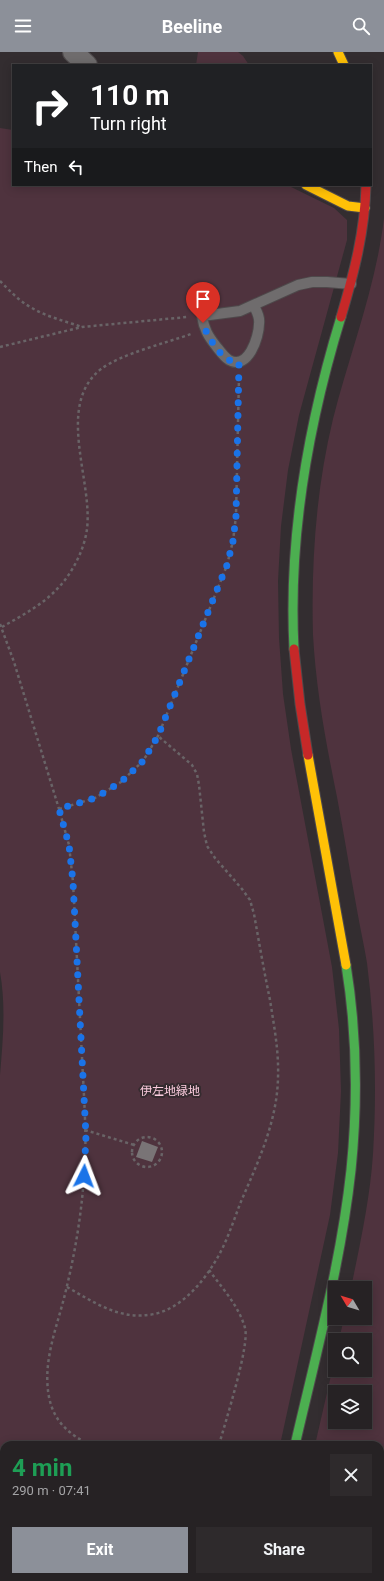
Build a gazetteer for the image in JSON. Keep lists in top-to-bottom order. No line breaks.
{"parks":["伊左地緑地"],"north":"top left","page":{"header":"Beeline","turn":["110 m","Turn right"],"then":"Then","heading":["4 min","290 m · 07:41"],"buttons":["Exit","Share"]}}
